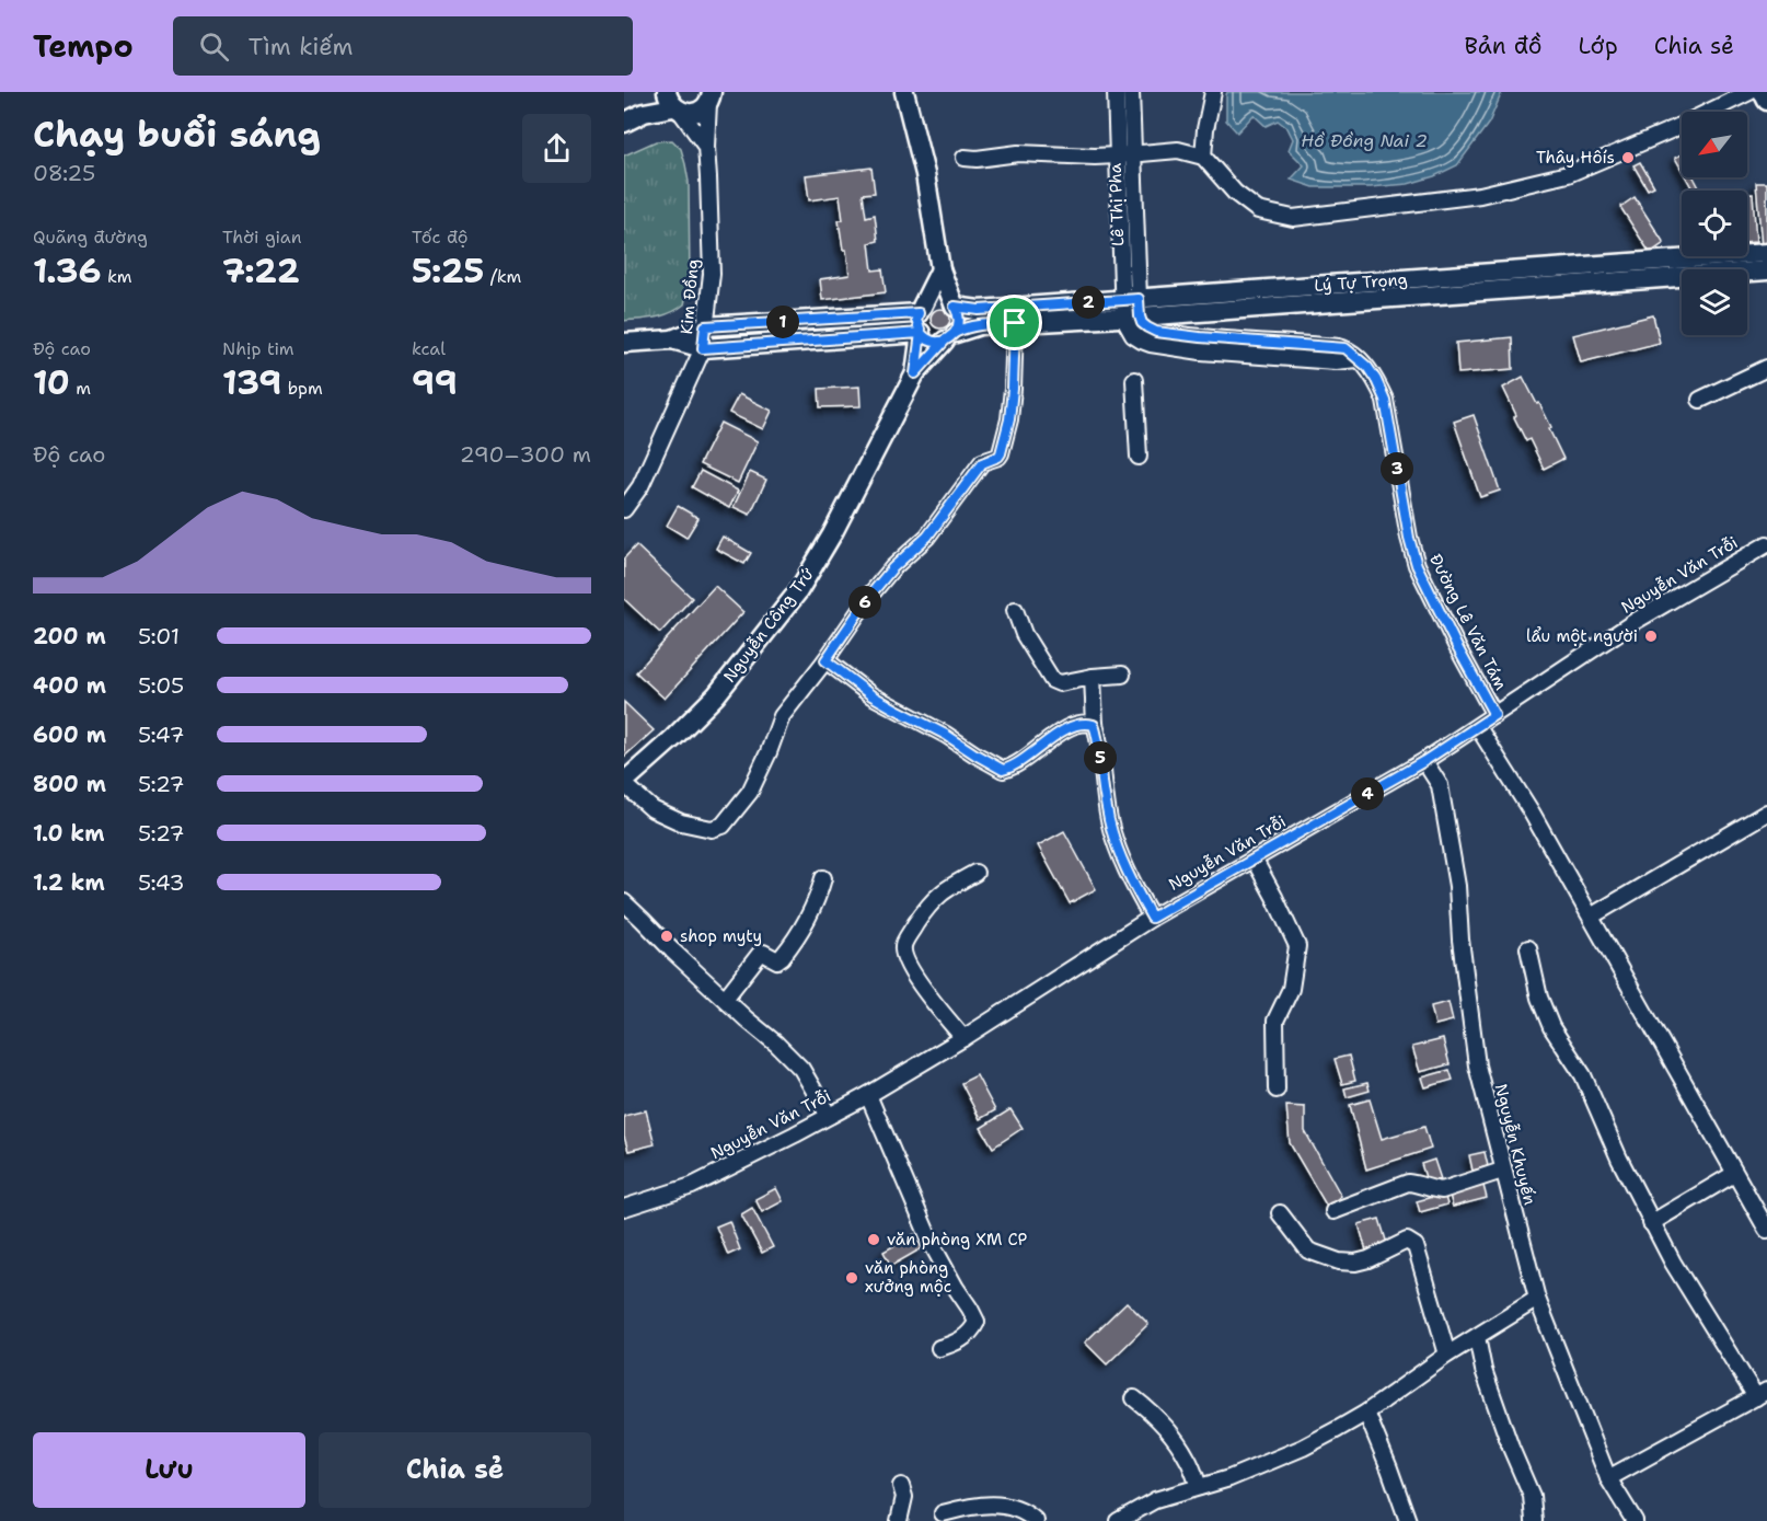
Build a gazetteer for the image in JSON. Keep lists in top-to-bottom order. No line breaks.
{"streets":{"street":["Lê Thị Pha","Lý Tự Trọng","Kim Đồng","Nguyễn Văn Trỗi","Đường Lê Văn Tám","Nguyễn Công Trứ","Nguyễn Khuyến"]},"crossings":[["Lê Thị Pha","Lý Tự Trọng"],["Lê Thị Pha","Đường Lê Văn Tám"],["Lý Tự Trọng","Đường Lê Văn Tám"],["Lý Tự Trọng","Nguyễn Công Trứ"],["Nguyễn Văn Trỗi","Đường Lê Văn Tám"],["Nguyễn Văn Trỗi","Nguyễn Khuyến"]],"water":["Hồ Đồng Nai 2"],"places":["Thây Hôís","lẩu một người","shop myty","văn phòng XM CP","văn phòng xưởng mộc"],"north":"bottom left","page":{"header":"Tempo","search":"Tìm kiếm","nav":["Bản đồ","Lớp","Chia sẻ"],"heading":["Chạy buổi sáng","08:25"],"stats":[["Quãng đường","1.36 km"],["Thời gian","7:22"],["Tốc độ","5:25 /km"],["Độ cao","10 m"],["Nhịp tim","139 bpm"],["kcal","99"]],"pins":["2","1","3","6","5","4"],"chart":["Độ cao","290–300 m"],"list":[{"name":"200 m","note":"5:01"},{"name":"400 m","note":"5:05"},{"name":"600 m","note":"5:47"},{"name":"800 m","note":"5:27"},{"name":"1.0 km","note":"5:27"},{"name":"1.2 km","note":"5:43"}],"buttons":["Lưu","Chia sẻ"]}}
